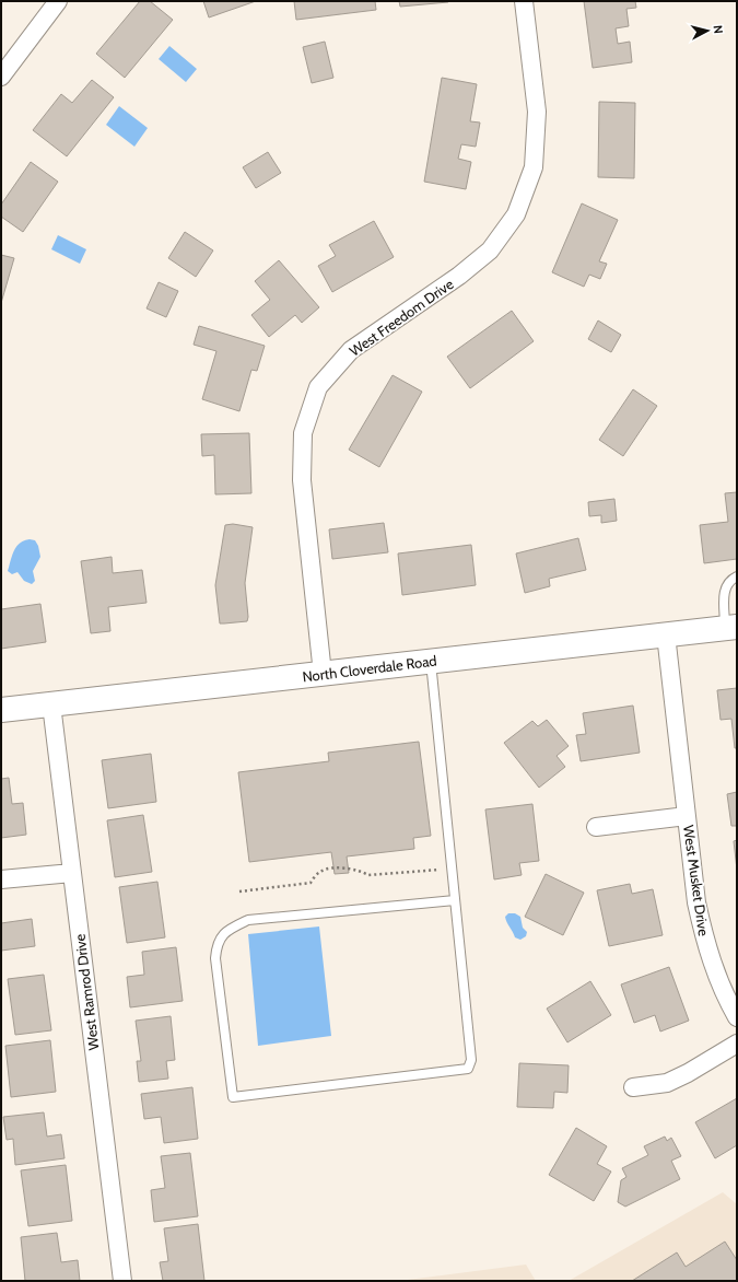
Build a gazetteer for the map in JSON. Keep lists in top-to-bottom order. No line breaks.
{"streets":{"main road":["North Cloverdale Road"],"street":["West Freedom Drive","West Musket Drive","West Ramrod Drive"]},"crossings":[["West Freedom Drive","North Cloverdale Road"],["North Cloverdale Road","West Musket Drive"],["North Cloverdale Road","West Ramrod Drive"]],"north":"right"}
